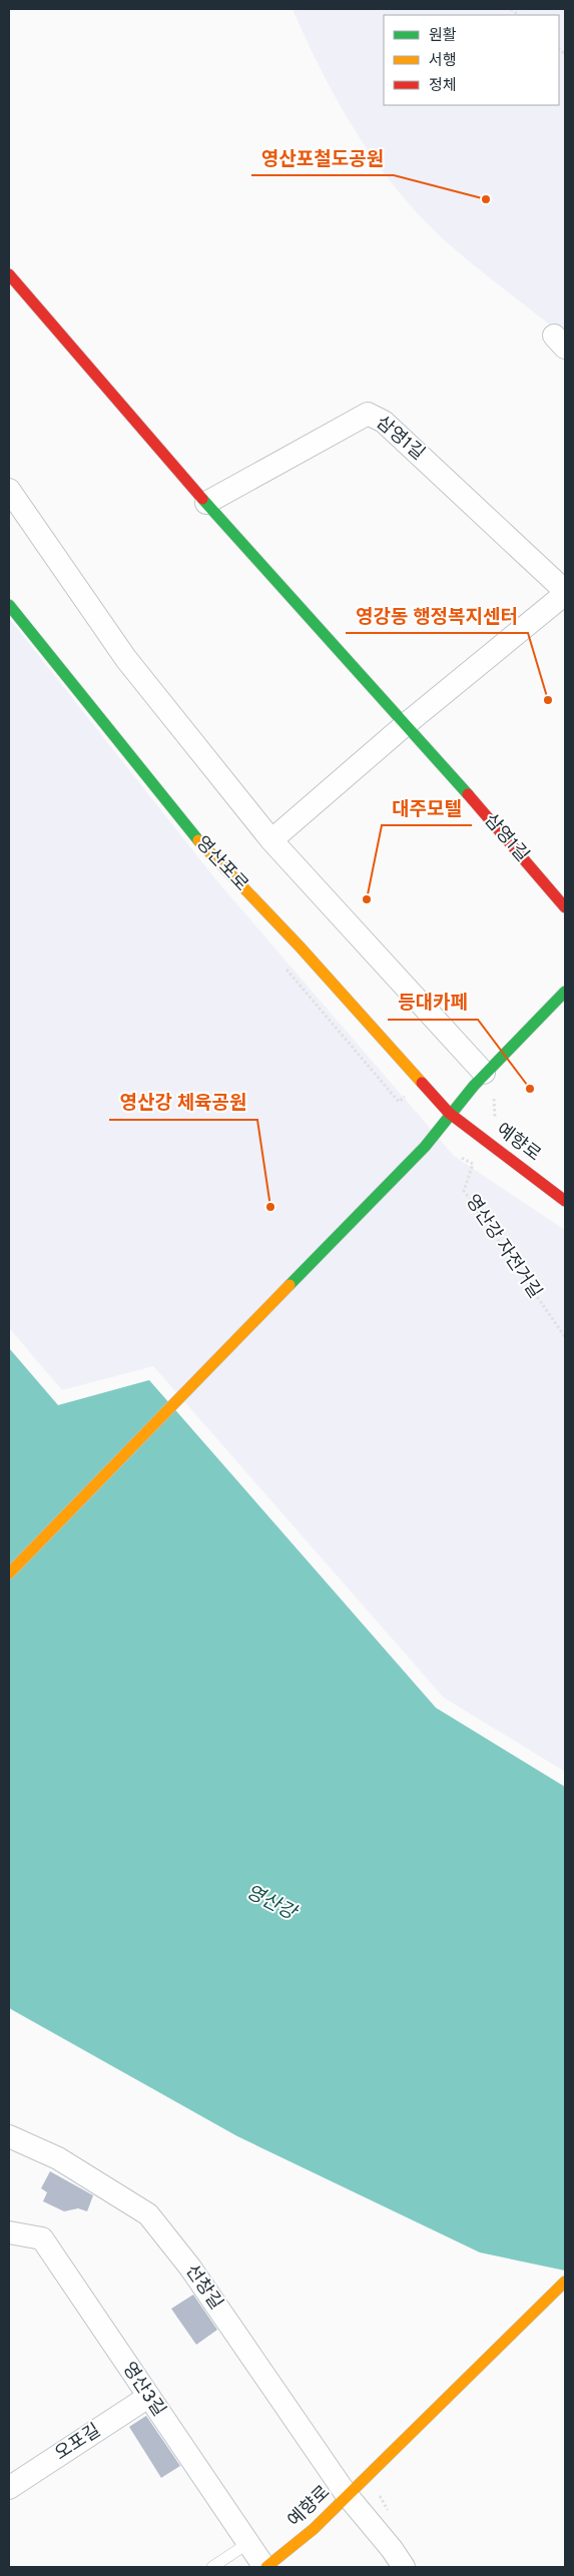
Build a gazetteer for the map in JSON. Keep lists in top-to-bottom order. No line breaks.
{"streets":{"street":["삼영1길","영산포로","예향로","선창길","영산3길","오포길"],"path":["영산강 자전거길"]},"crossings":[["영산포로","예향로"],["예향로","선창길"],["예향로","영산3길"],["영산3길","오포길"]],"water":["영산강"],"places":["영산포철도공원","영강동 행정복지센터","대주모텔","등대카페","영산강 체육공원"],"legend":["원활","서행","정체"]}
